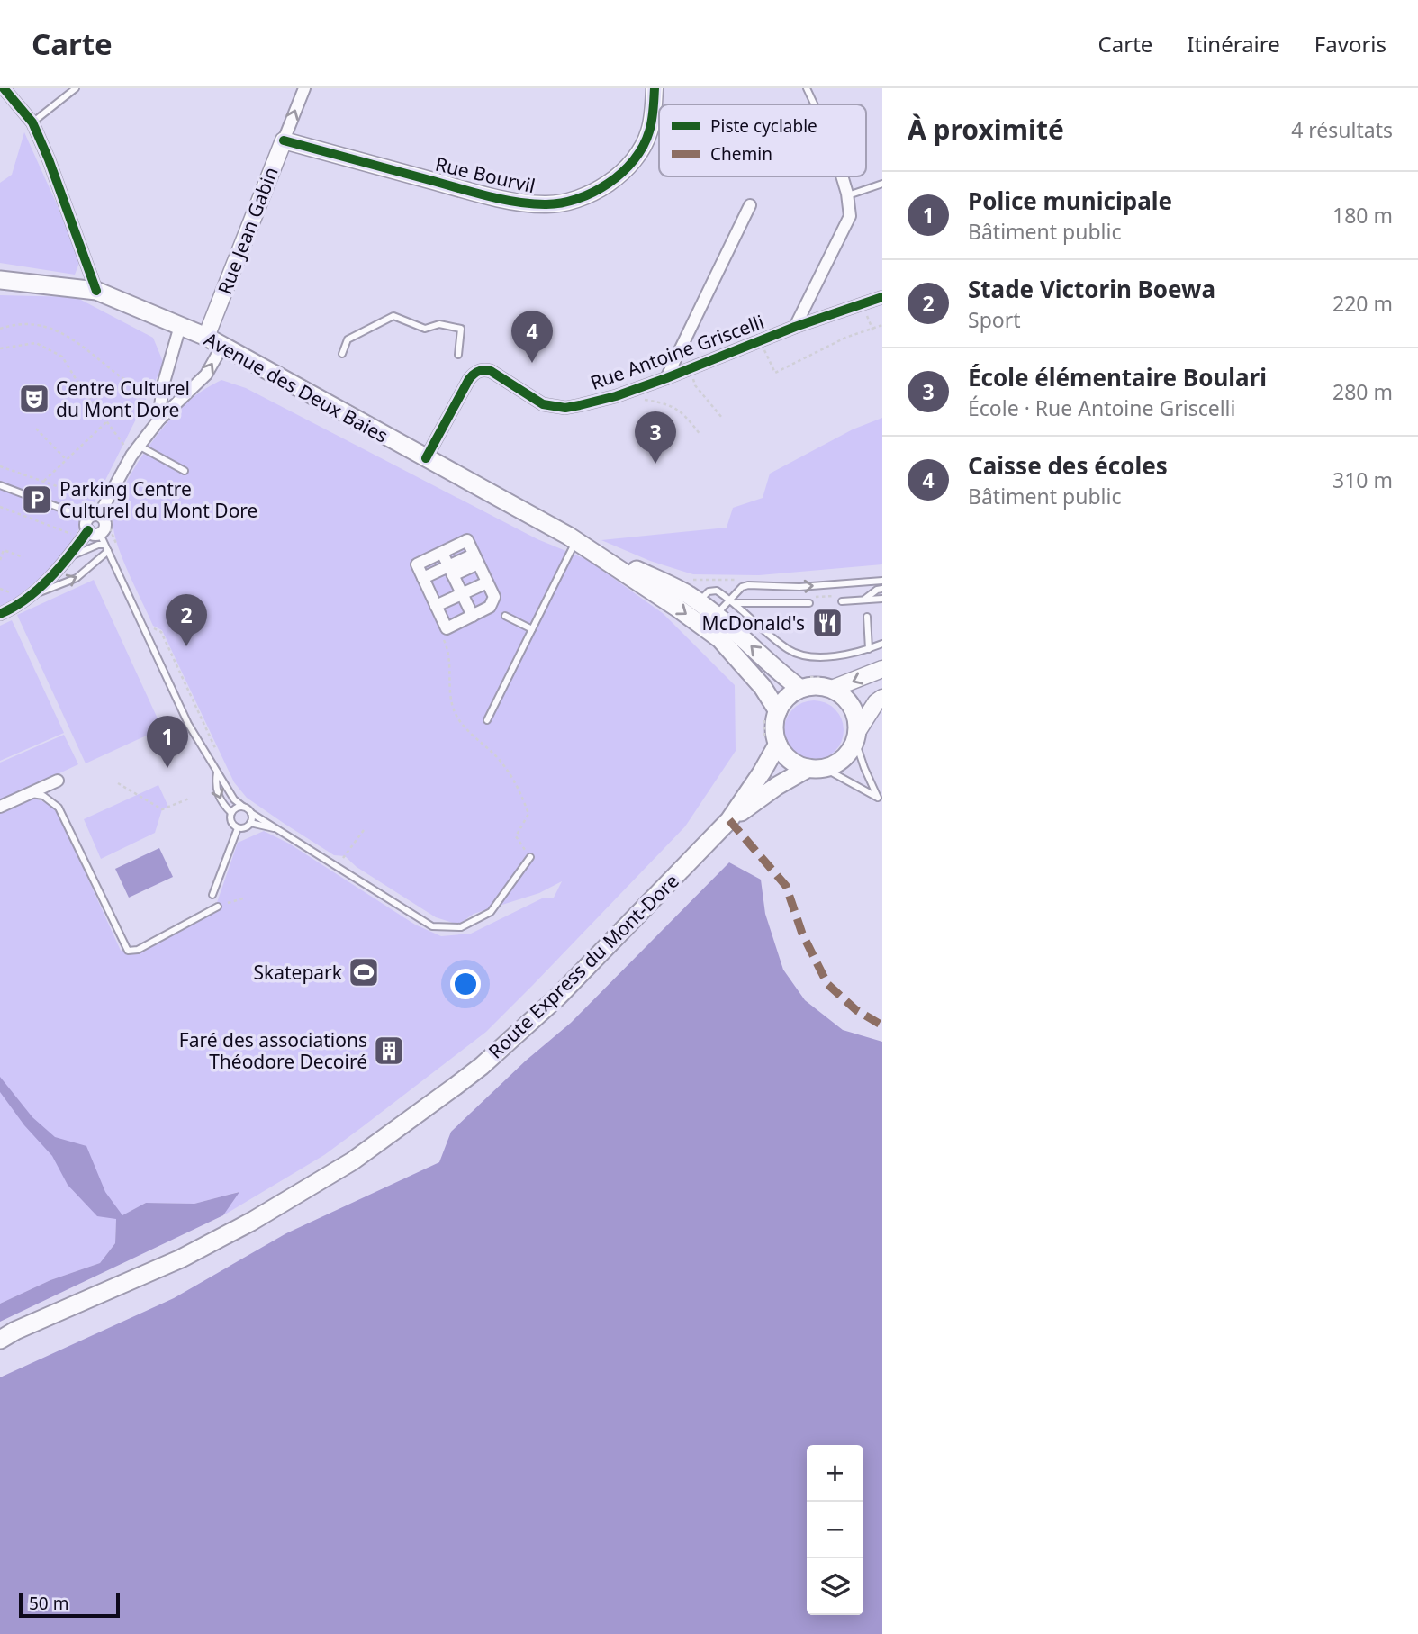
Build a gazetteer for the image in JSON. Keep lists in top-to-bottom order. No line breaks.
{"streets":{"main road":["Avenue des Deux Baies","Route Express du Mont-Dore"],"street":["Rue Bourvil","Rue Jean Gabin","Rue Antoine Griscelli"]},"crossings":[["Rue Bourvil","Rue Jean Gabin"],["Rue Jean Gabin","Avenue des Deux Baies"],["Rue Antoine Griscelli","Avenue des Deux Baies"],["Avenue des Deux Baies","Route Express du Mont-Dore"]],"places":{"theatre":["Centre Culturel du Mont Dore"],"parking":["Parking Centre Culturel du Mont Dore"],"restaurant":["McDonald's"],"sports":["Skatepark"],"building":["Faré des associations Théodore Decoiré"]},"legend":["Piste cyclable","Chemin"],"scale_bar":"50 m","page":{"header":"Carte","nav":["Carte","Itinéraire","Favoris"],"heading":["À proximité","4 résultats"],"list":[{"mark":"1","name":"Police municipale","note":"Bâtiment public","value":"180 m"},{"mark":"2","name":"Stade Victorin Boewa","note":"Sport","value":"220 m"},{"mark":"3","name":"École élémentaire Boulari","note":"École · Rue Antoine Griscelli","value":"280 m"},{"mark":"4","name":"Caisse des écoles","note":"Bâtiment public","value":"310 m"}],"pins":["4","3","2","1"],"map_buttons":["+","−"],"scale":"50 m"}}
